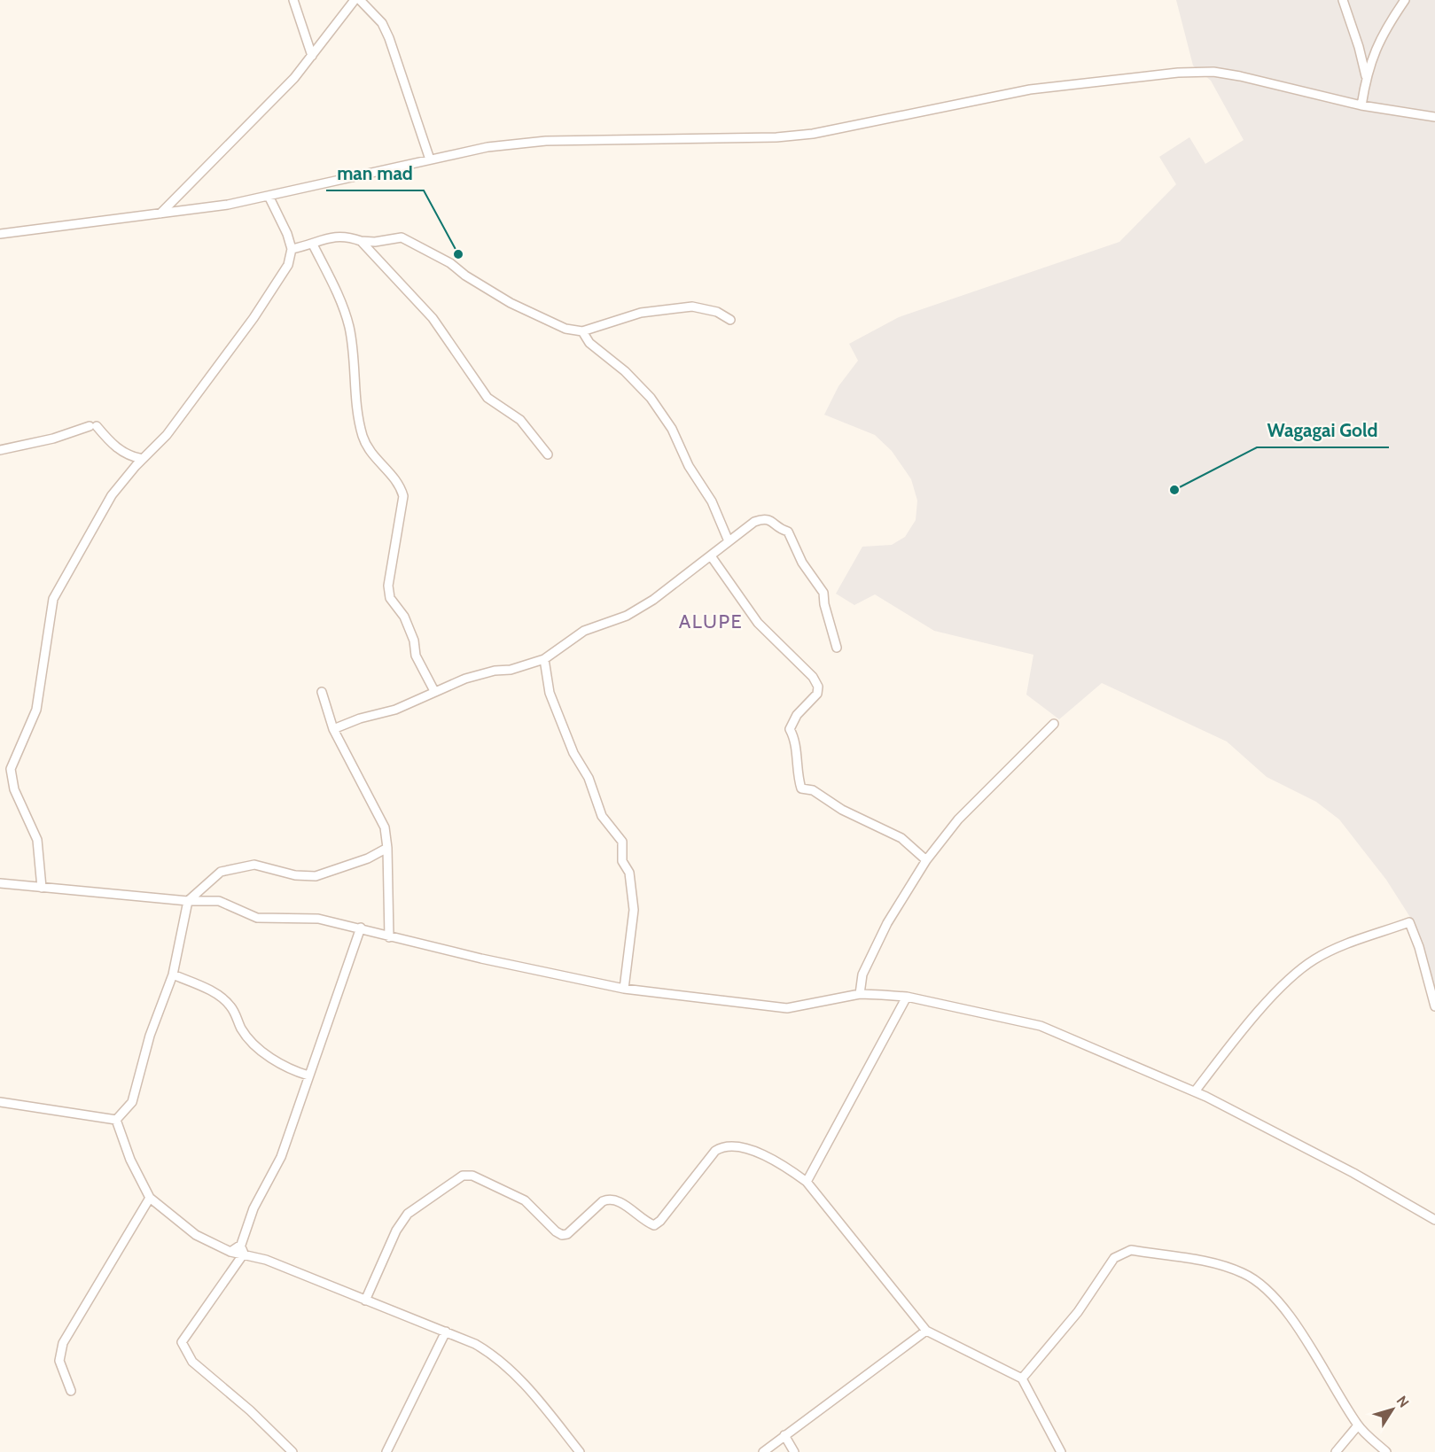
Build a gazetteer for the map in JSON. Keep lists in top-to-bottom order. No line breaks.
{"districts":["ALUPE"],"places":["man mad","Wagagai Gold"],"north":"top right"}
